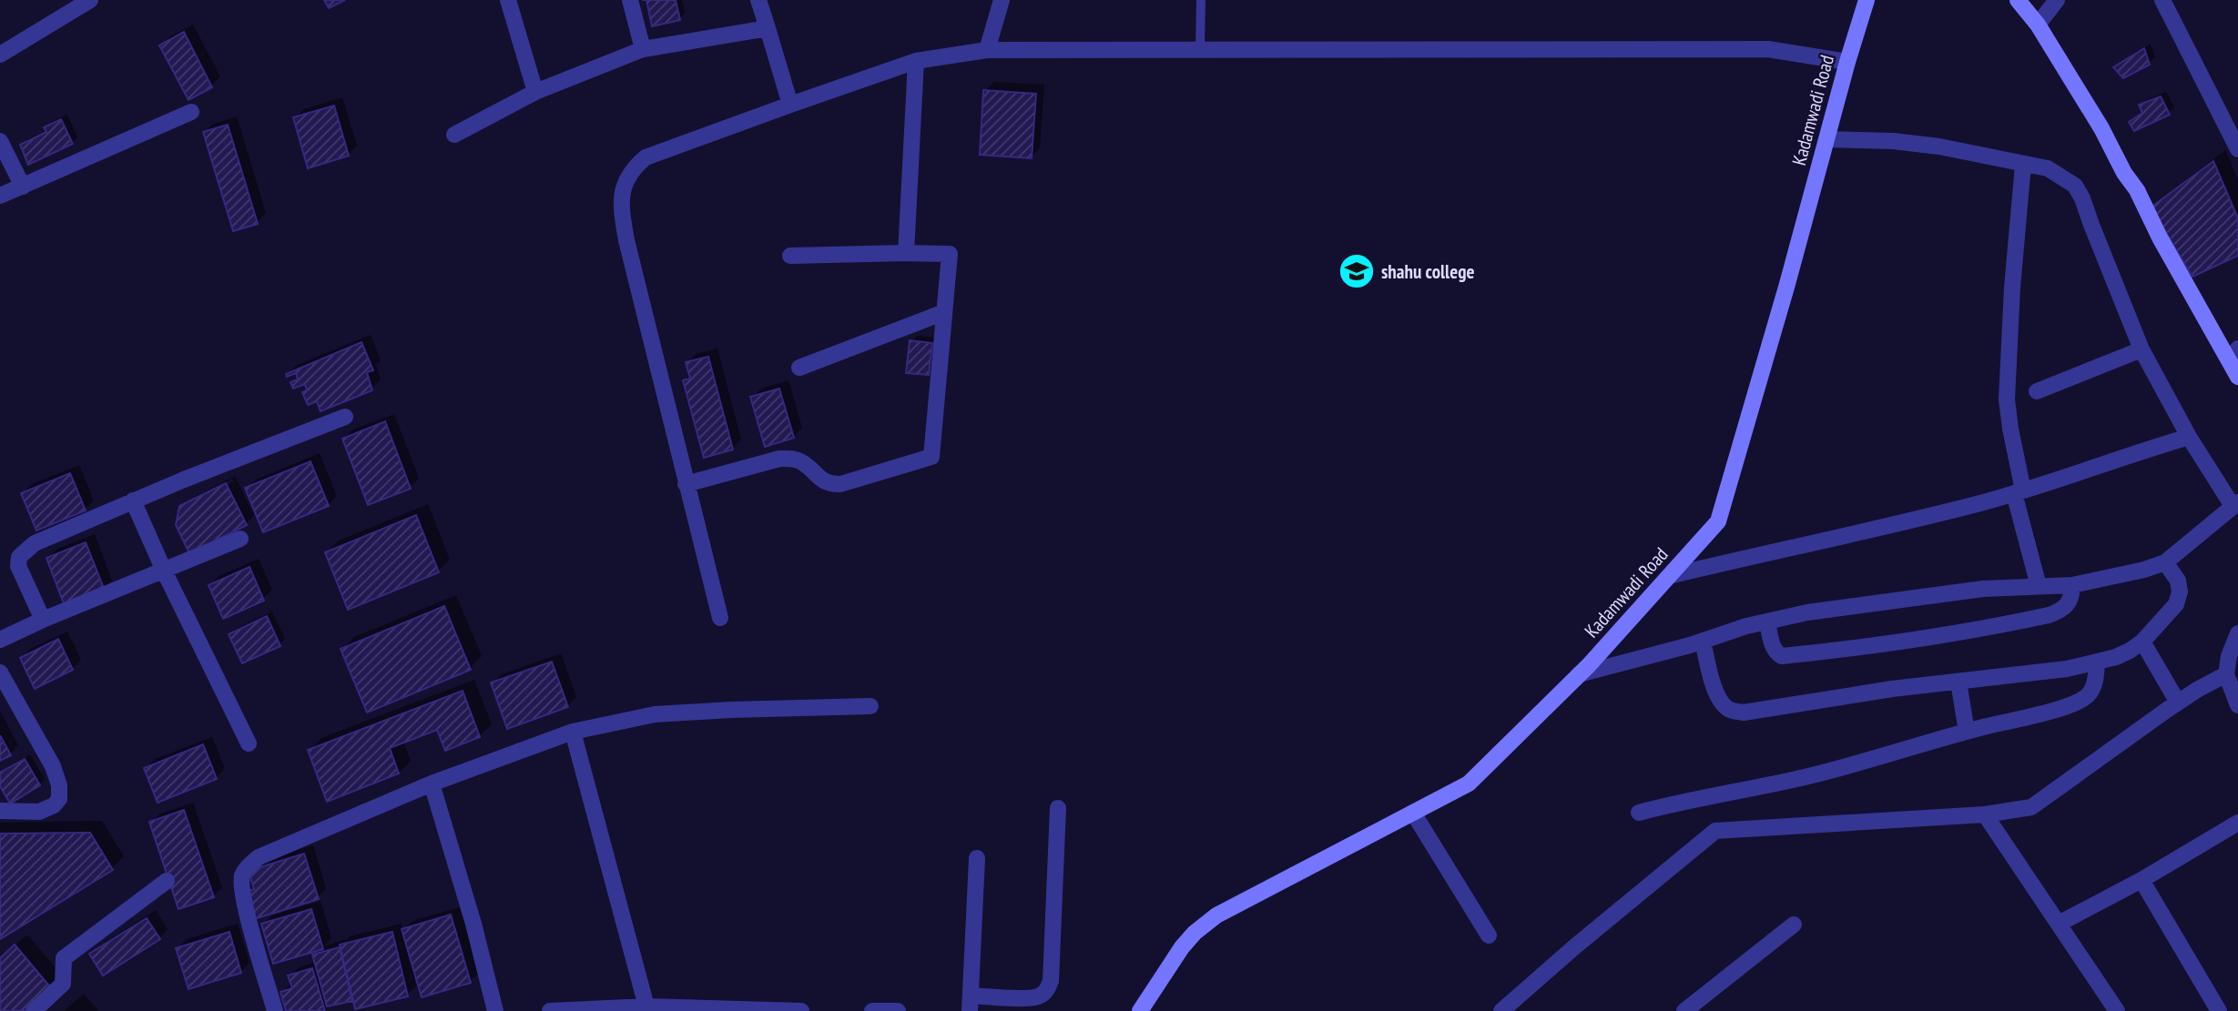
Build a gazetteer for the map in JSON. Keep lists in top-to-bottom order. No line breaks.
{"streets":{"street":["Kadamwadi Road"]},"places":{"school or university":["shahu college"]}}
